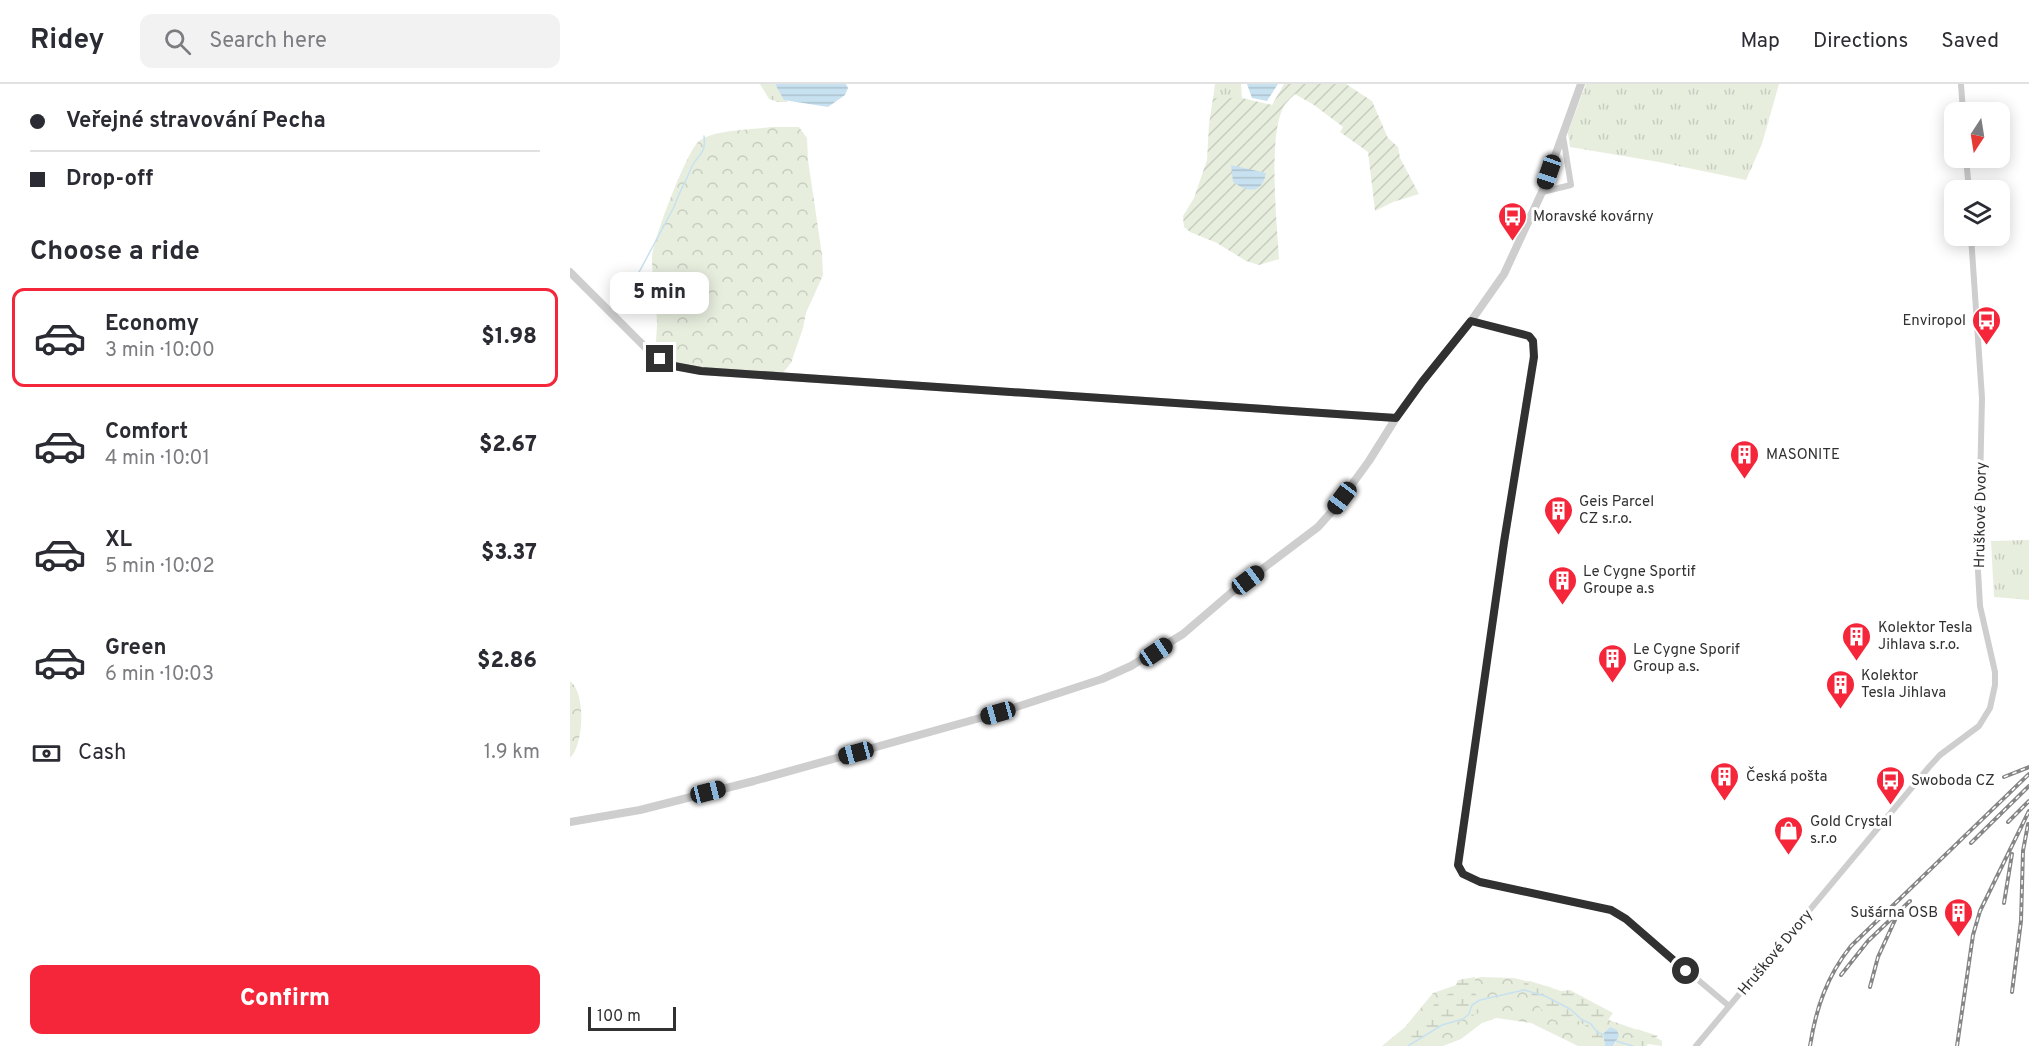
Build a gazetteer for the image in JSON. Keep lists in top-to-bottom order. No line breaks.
{"streets":{"street":["Hruškové Dvory"]},"places":{"bus stop":["Moravské kovárny","Enviropol","Swoboda CZ"],"building":["MASONITE","Geis Parcel CZ s.r.o.","Le Cygne Sportif Groupe a.s","Kolektor Tesla Jihlava s.r.o.","Le Cygne Sporif Group a.s.","Kolektor Tesla Jihlava","Česká pošta","Sušárna OSB"],"shop":["Gold Crystal s.r.o"]},"scale_bar":"100 m","north":"bottom","page":{"header":"Ridey","search":"Search here","nav":["Map","Directions","Saved"],"banner":["Veřejné stravování Pecha","Drop-off"],"heading":"Choose a ride","bubble":"5 min","list":[{"name":"Economy","note":"3 min · 10:00","value":"$1.98"},{"name":"Comfort","note":"4 min · 10:01","value":"$2.67"},{"name":"XL","note":"5 min · 10:02","value":"$3.37"},{"name":"Green","note":"6 min · 10:03","value":"$2.86"}],"pay":["Cash","1.9 km"],"buttons":"Confirm","scale":"100 m"}}
